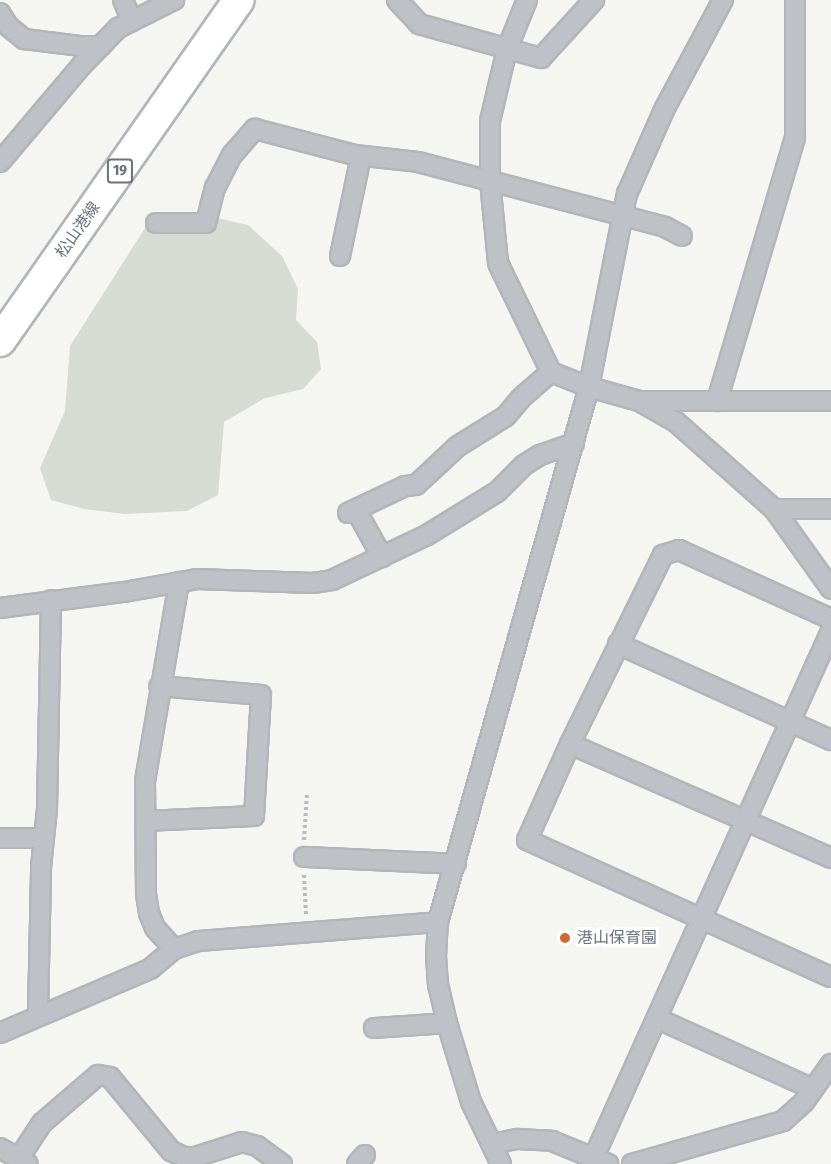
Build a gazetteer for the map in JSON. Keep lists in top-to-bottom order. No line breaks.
{"streets":{"main road":["19","松山港線"]},"places":["港山保育園"]}
